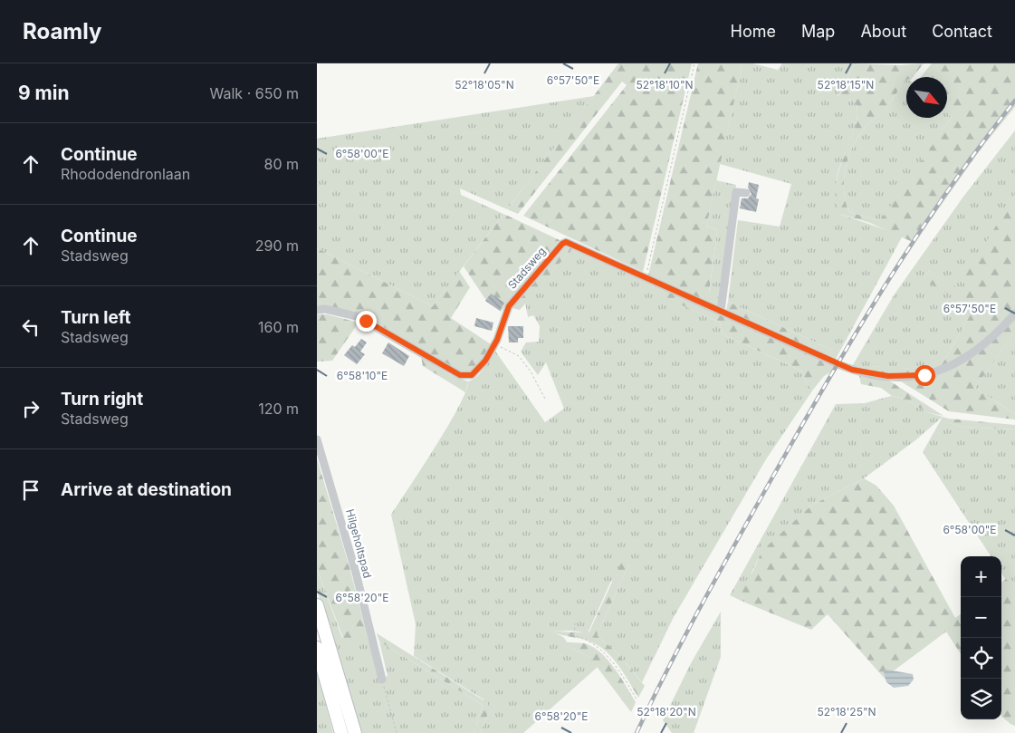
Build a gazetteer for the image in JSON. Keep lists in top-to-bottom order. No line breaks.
{"streets":{"street":["Stadsweg","Hilgeholtspad"]},"north":"bottom right","page":{"header":"Roamly","nav":["Home","Map","About","Contact"],"heading":["9 min","Walk · 650 m"],"list":[["Continue","Rhododendronlaan","80 m"],["Continue","Stadsweg","290 m"],["Turn left","Stadsweg","160 m"],["Turn right","Stadsweg","120 m"],"Arrive at destination"],"map_buttons":["+","−"]},"coordinates":["6°57'50\"E","52°18'05\"N","52°18'10\"N","52°18'15\"N","6°58'00\"E","6°58'10\"E","6°58'20\"E","52°18'20\"N","52°18'25\"N"]}
